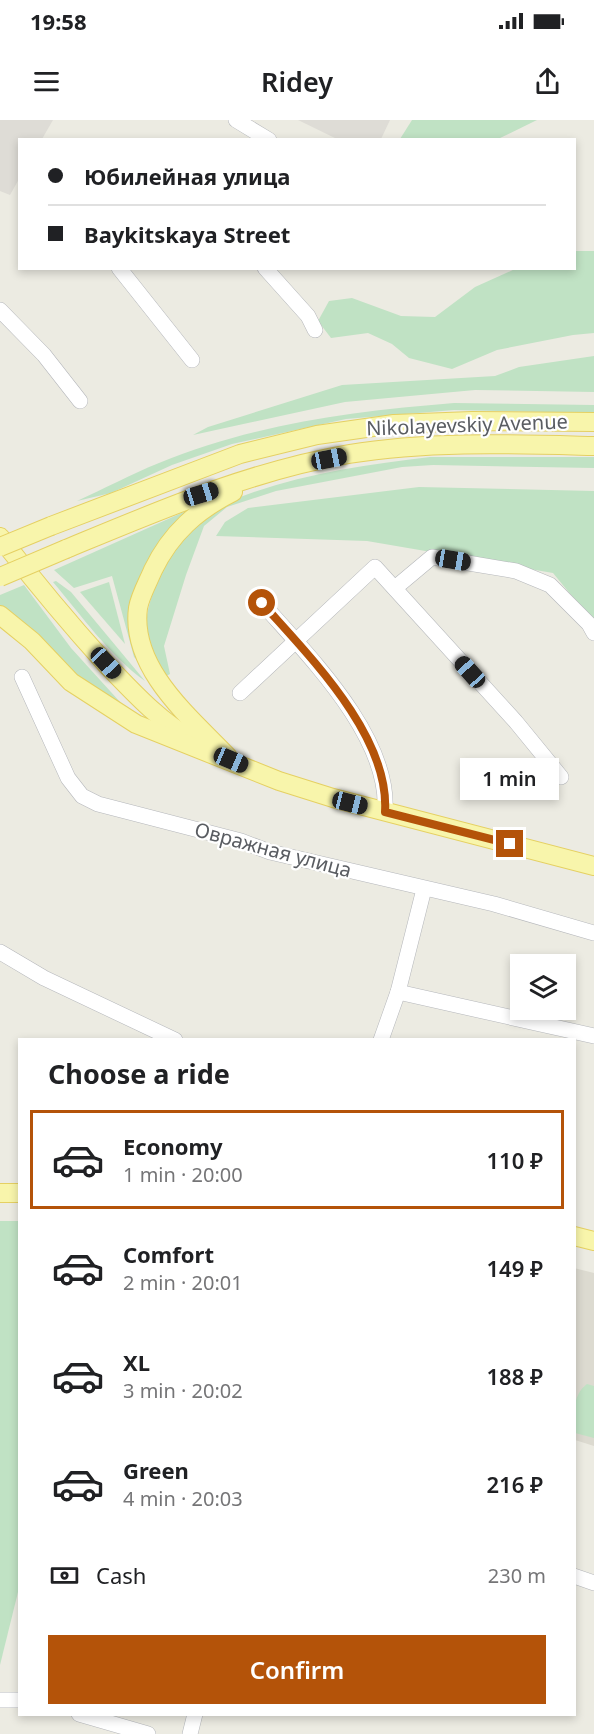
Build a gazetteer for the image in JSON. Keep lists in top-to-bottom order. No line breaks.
{"streets":{"main road":["Nikolayevskiy Avenue"],"street":["Овражная улица"]},"page":{"status":"19:58","header":"Ridey","banner":["Юбилейная улица","Baykitskaya Street"],"bubble":"1 min","heading":"Choose a ride","list":[{"name":"Economy","note":"1 min · 20:00","value":"110 ₽"},{"name":"Comfort","note":"2 min · 20:01","value":"149 ₽"},{"name":"XL","note":"3 min · 20:02","value":"188 ₽"},{"name":"Green","note":"4 min · 20:03","value":"216 ₽"}],"pay":["Cash","230 m"],"buttons":"Confirm"}}
